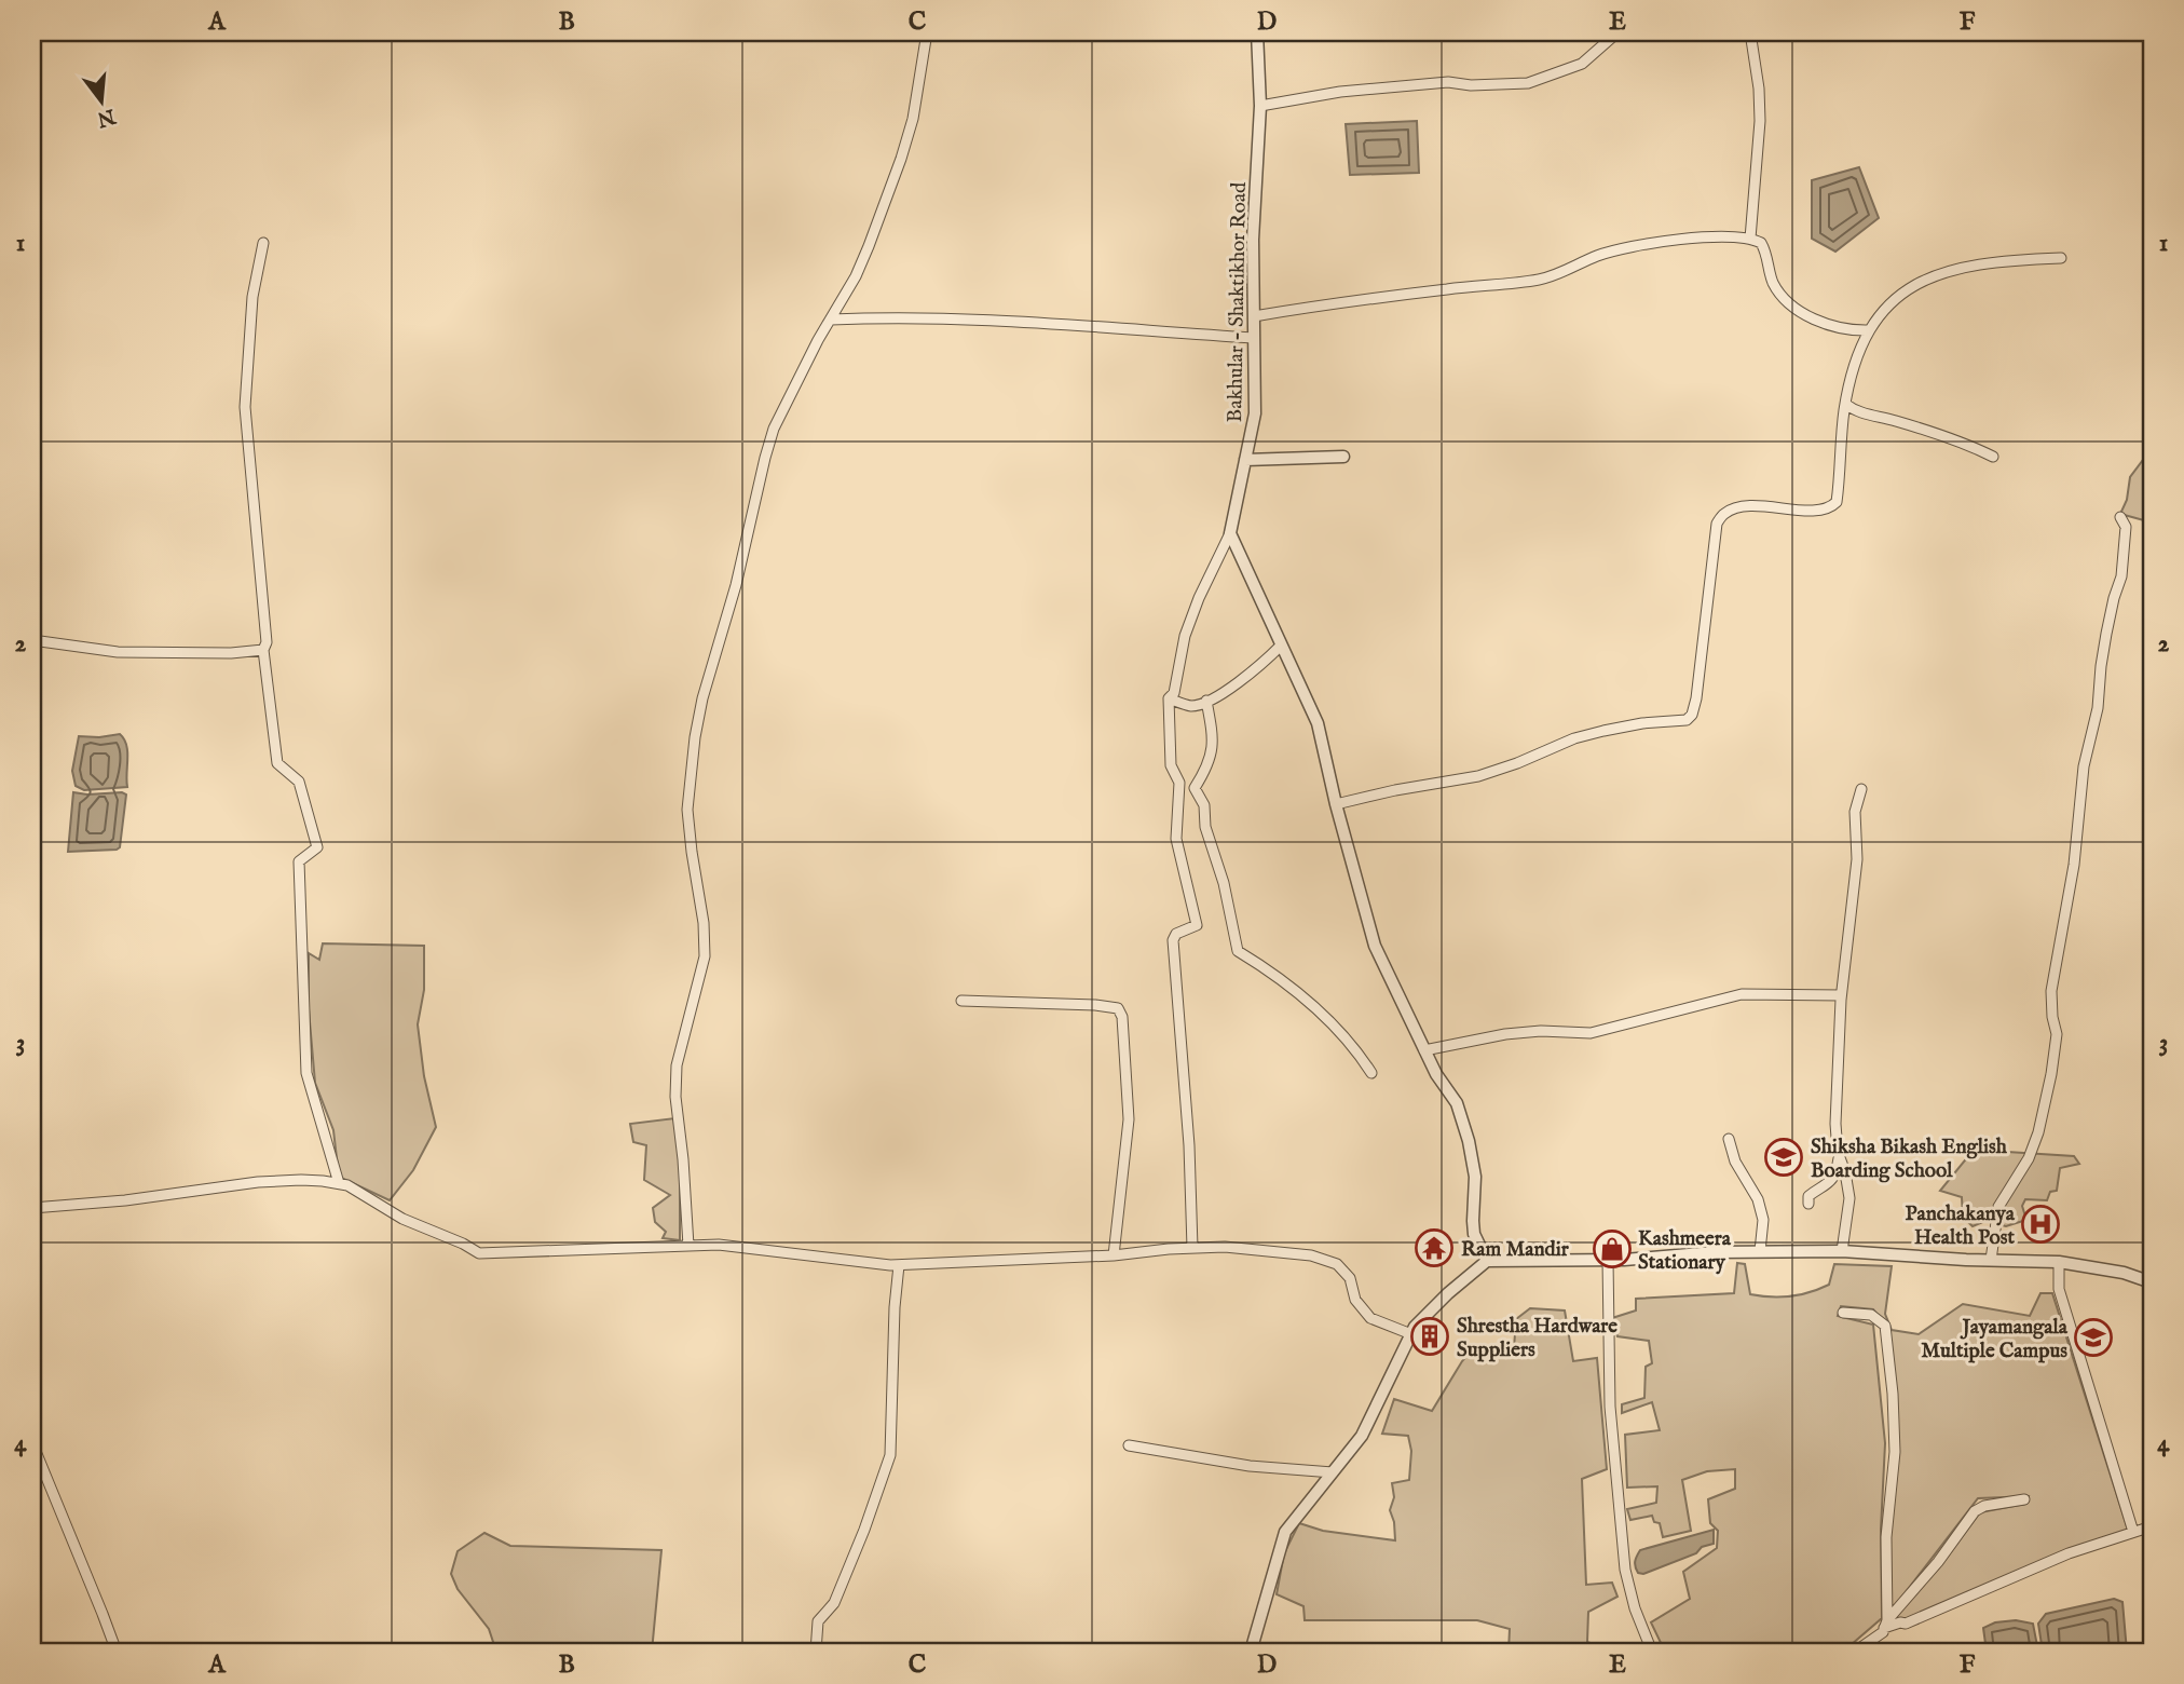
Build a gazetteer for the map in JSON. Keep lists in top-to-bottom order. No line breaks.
{"streets":{"street":["Bakhular - Shaktikhor Road"]},"places":{"school or university":["Shiksha Bikash English Boarding School","Jayamangala Multiple Campus"],"hospital":["Panchakanya Health Post"],"temple":["Ram Mandir"],"shop":["Kashmeera Stationary"],"building":["Shrestha Hardware Suppliers"]},"north":"bottom","grid":{"columns":["A","B","C","D","E","F"],"rows":["1","2","3","4"]}}
